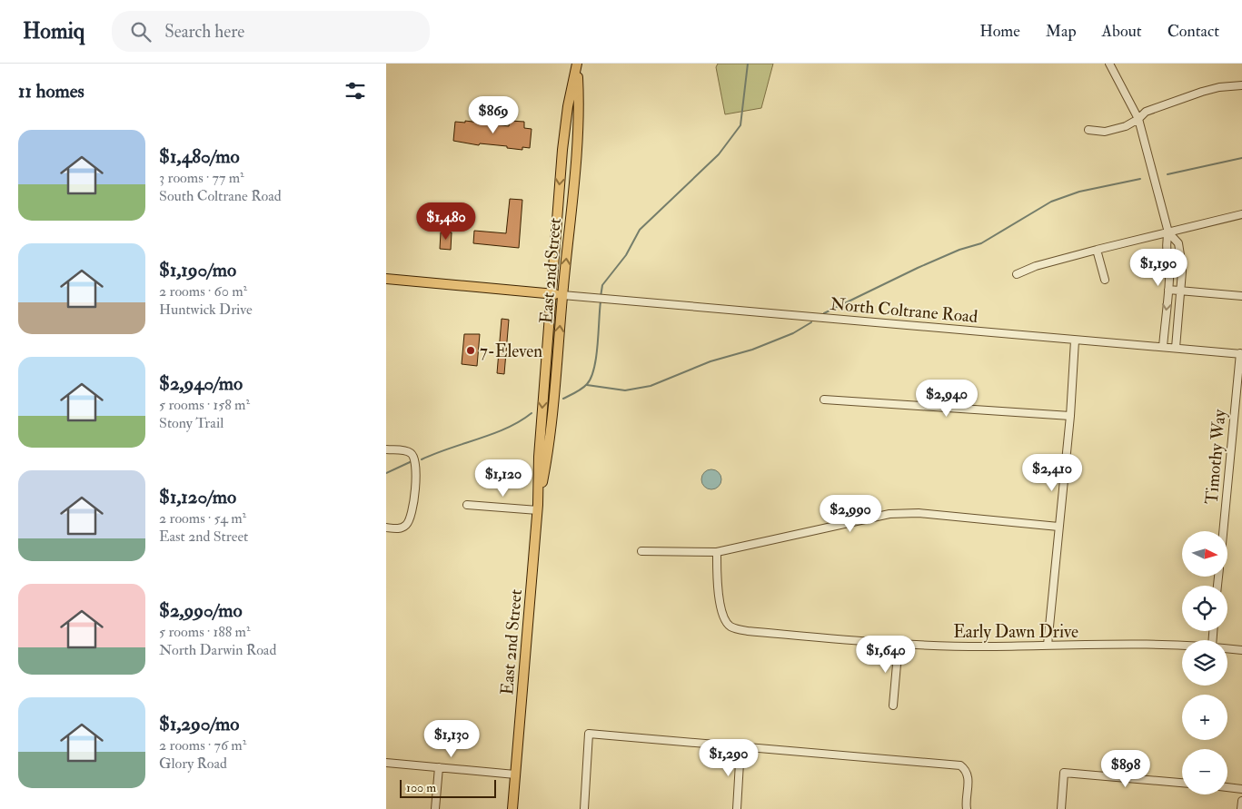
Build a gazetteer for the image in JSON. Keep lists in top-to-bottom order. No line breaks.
{"streets":{"main road":["East 2nd Street"],"street":["North Coltrane Road","Timothy Way","Early Dawn Drive"]},"crossings":[["East 2nd Street","North Coltrane Road"],["North Coltrane Road","Timothy Way"]],"places":["7-Eleven"],"scale_bar":"100 m","north":"right","page":{"header":"Homiq","search":"Search here","nav":["Home","Map","About","Contact"],"heading":"11 homes","price":["$869","$1,480","$1,190","$2,940","$2,410","$1,120","$2,990","$1,640","$1,130","$1,290","$898"],"list":[{"name":"$1,480/mo","note":"3 rooms · 77 m² · South Coltrane Road"},{"name":"$1,190/mo","note":"2 rooms · 60 m² · Huntwick Drive"},{"name":"$2,940/mo","note":"5 rooms · 158 m² · Stony Trail"},{"name":"$1,120/mo","note":"2 rooms · 54 m² · East 2nd Street"},{"name":"$2,990/mo","note":"5 rooms · 188 m² · North Darwin Road"},{"name":"$1,290/mo","note":"2 rooms · 76 m² · Glory Road"}],"map_buttons":["+","−"],"scale":"100 m"}}
